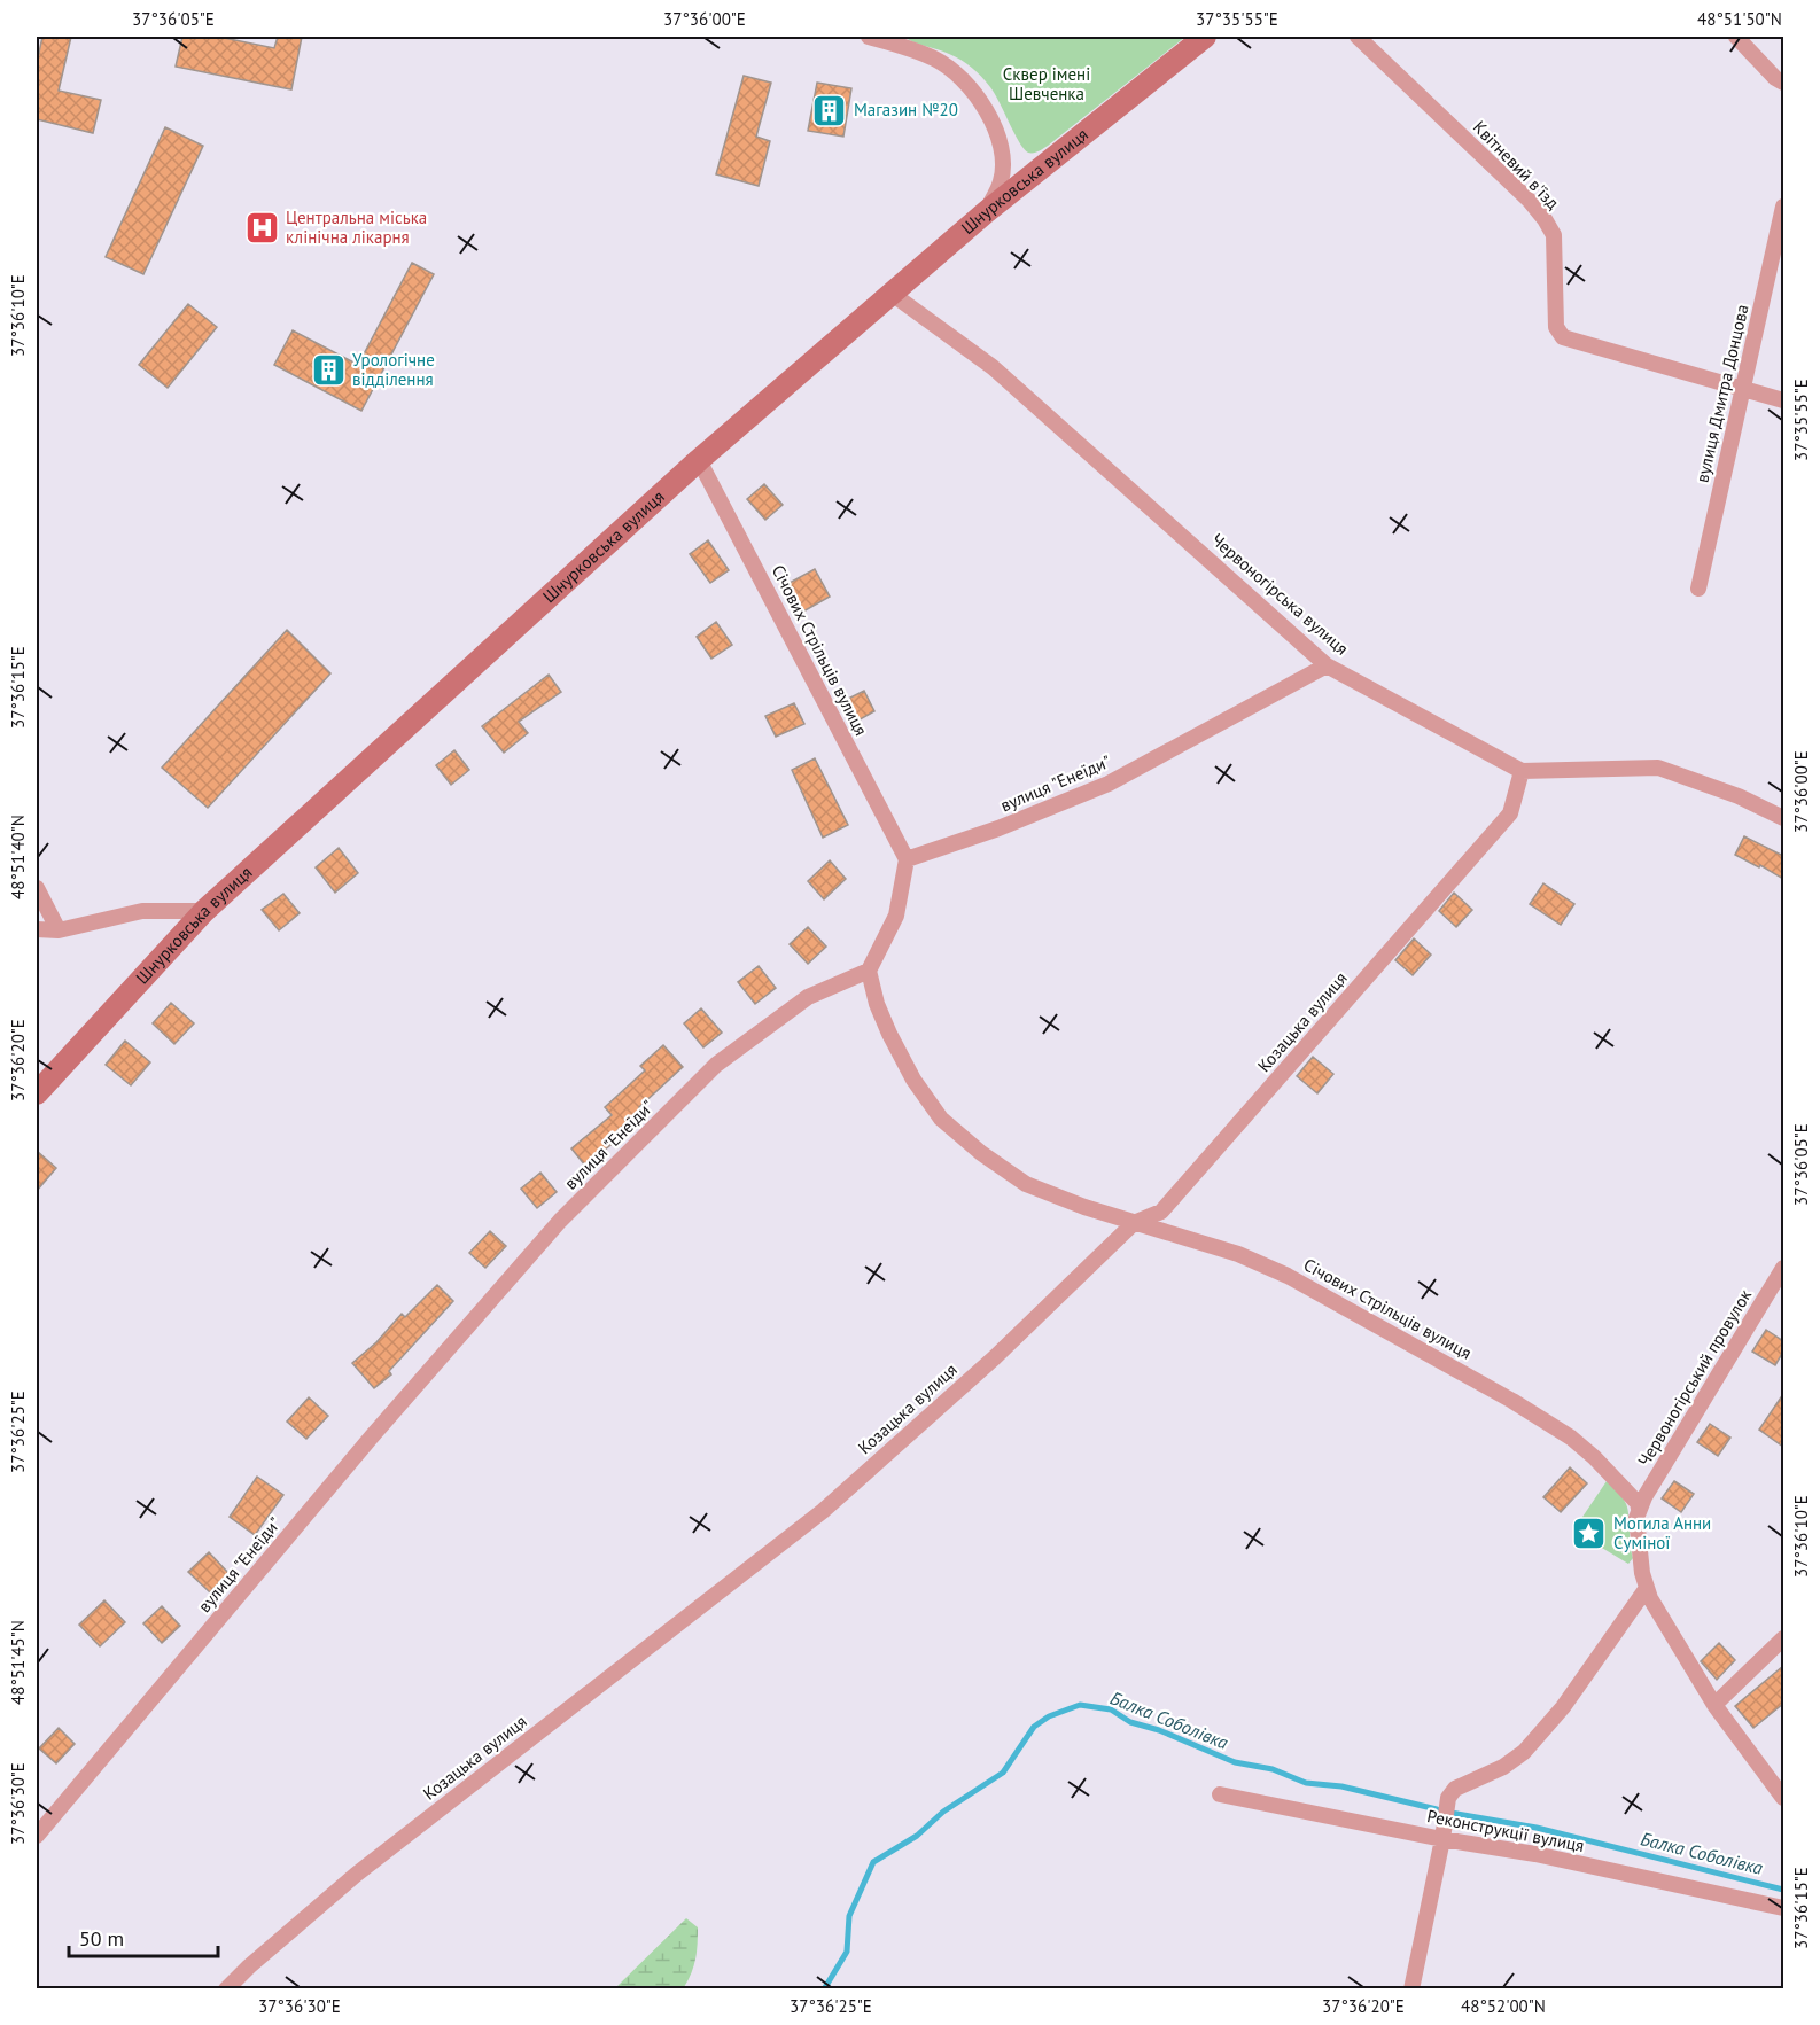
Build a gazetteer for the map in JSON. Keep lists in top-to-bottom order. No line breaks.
{"streets":{"street":["Квітневий в'їзд","Шнурковська вулиця","вулиця Дмитра Донцова","Червоногірська вулиця","Січових Стрільців вулиця","вулиця \"Енеїди\"","Козацька вулиця","Червоногірський провулок","Реконструкції вулиця"]},"crossings":[["Квітневий в'їзд","вулиця Дмитра Донцова"],["Шнурковська вулиця","Червоногірська вулиця"],["Шнурковська вулиця","Січових Стрільців вулиця"],["Червоногірська вулиця","вулиця \"Енеїди\""],["Червоногірська вулиця","Козацька вулиця"],["Січових Стрільців вулиця","вулиця \"Енеїди\""],["Січових Стрільців вулиця","Козацька вулиця"],["Січових Стрільців вулиця","Червоногірський провулок"]],"water":["Балка Соболівка"],"parks":["Сквер імені Шевченка"],"places":{"building":["Магазин №20","Урологічне відділення"],"hospital":["Центральна міська клінічна лікарня"],"place":["Могила Анни Суміної"]},"scale_bar":"50 m","coordinates":["37°36'05\"E","37°36'00\"E","37°35'55\"E","48°51'50\"N","37°36'10\"E","37°36'15\"E","48°51'40\"N","37°36'20\"E","37°36'25\"E","48°51'45\"N","37°36'30\"E","48°52'00\"N"]}
